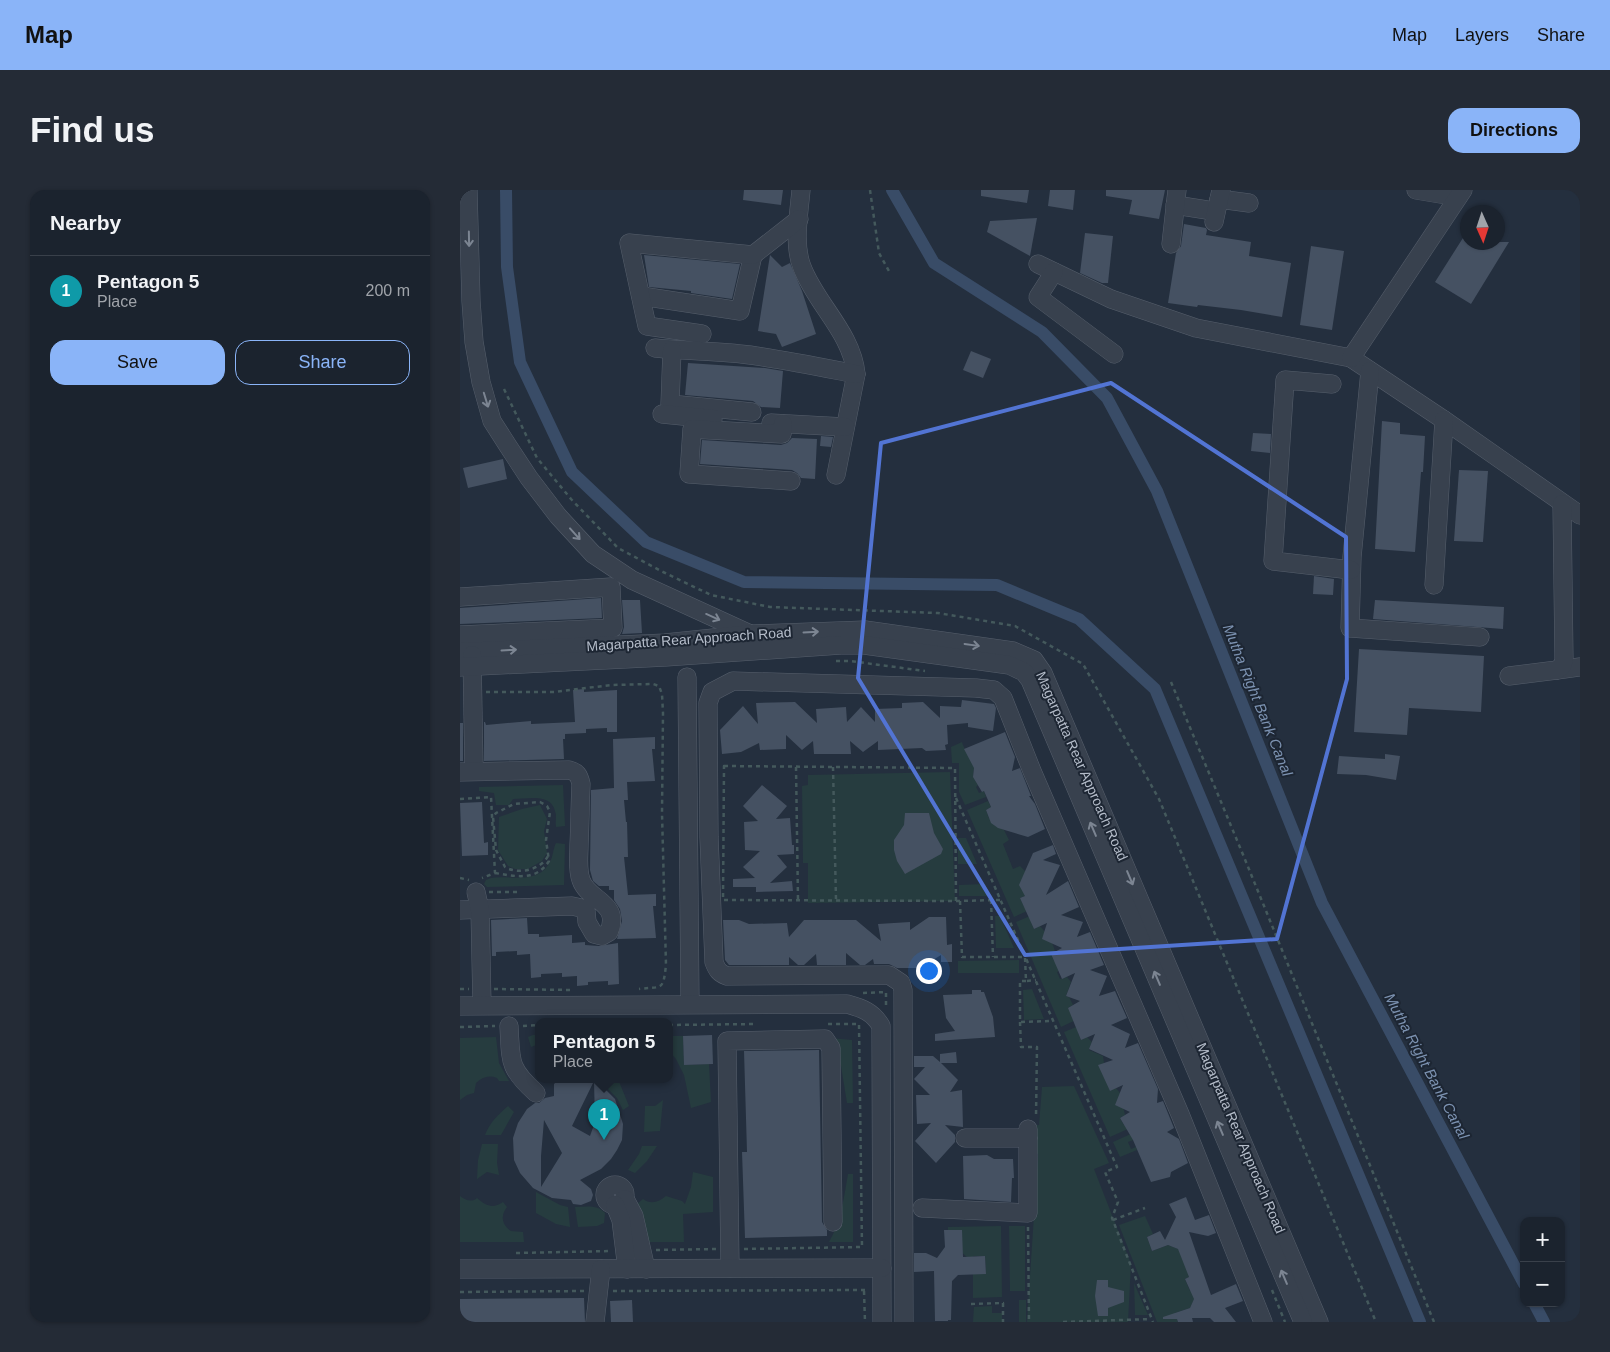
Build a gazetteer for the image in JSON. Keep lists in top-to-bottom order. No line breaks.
{"streets":{"street":["Magarpatta Rear Approach Road"]},"water":["Mutha Right Bank Canal"],"north":"bottom","page":{"header":"Map","nav":["Map","Layers","Share"],"buttons":["Directions",["Save","Share"]],"title":"Find us","heading":"Nearby","list":[{"mark":"1","name":"Pentagon 5","note":"Place","value":"200 m"}],"popup":["Pentagon 5","Place"],"pins":"1","map_buttons":["+","−"]}}
